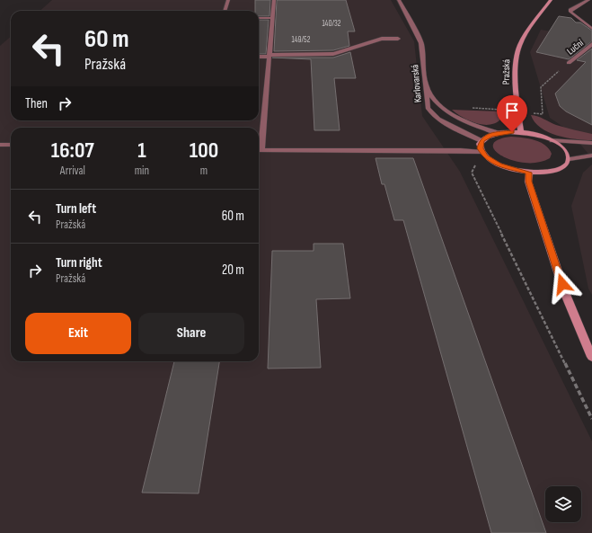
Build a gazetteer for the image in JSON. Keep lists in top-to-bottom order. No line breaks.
{"streets":{"main road":["Pražská"],"street":["Luční","Karlovarská"]},"house_numbers":["140/32","149/52"],"page":{"turn":["60 m","Pražská"],"then":"Then","eta":["16:07","Arrival","1","min","100","m"],"list":[{"name":"Turn left","note":"Pražská","value":"60 m"},{"name":"Turn right","note":"Pražská","value":"20 m"}],"buttons":["Exit","Share"]}}
